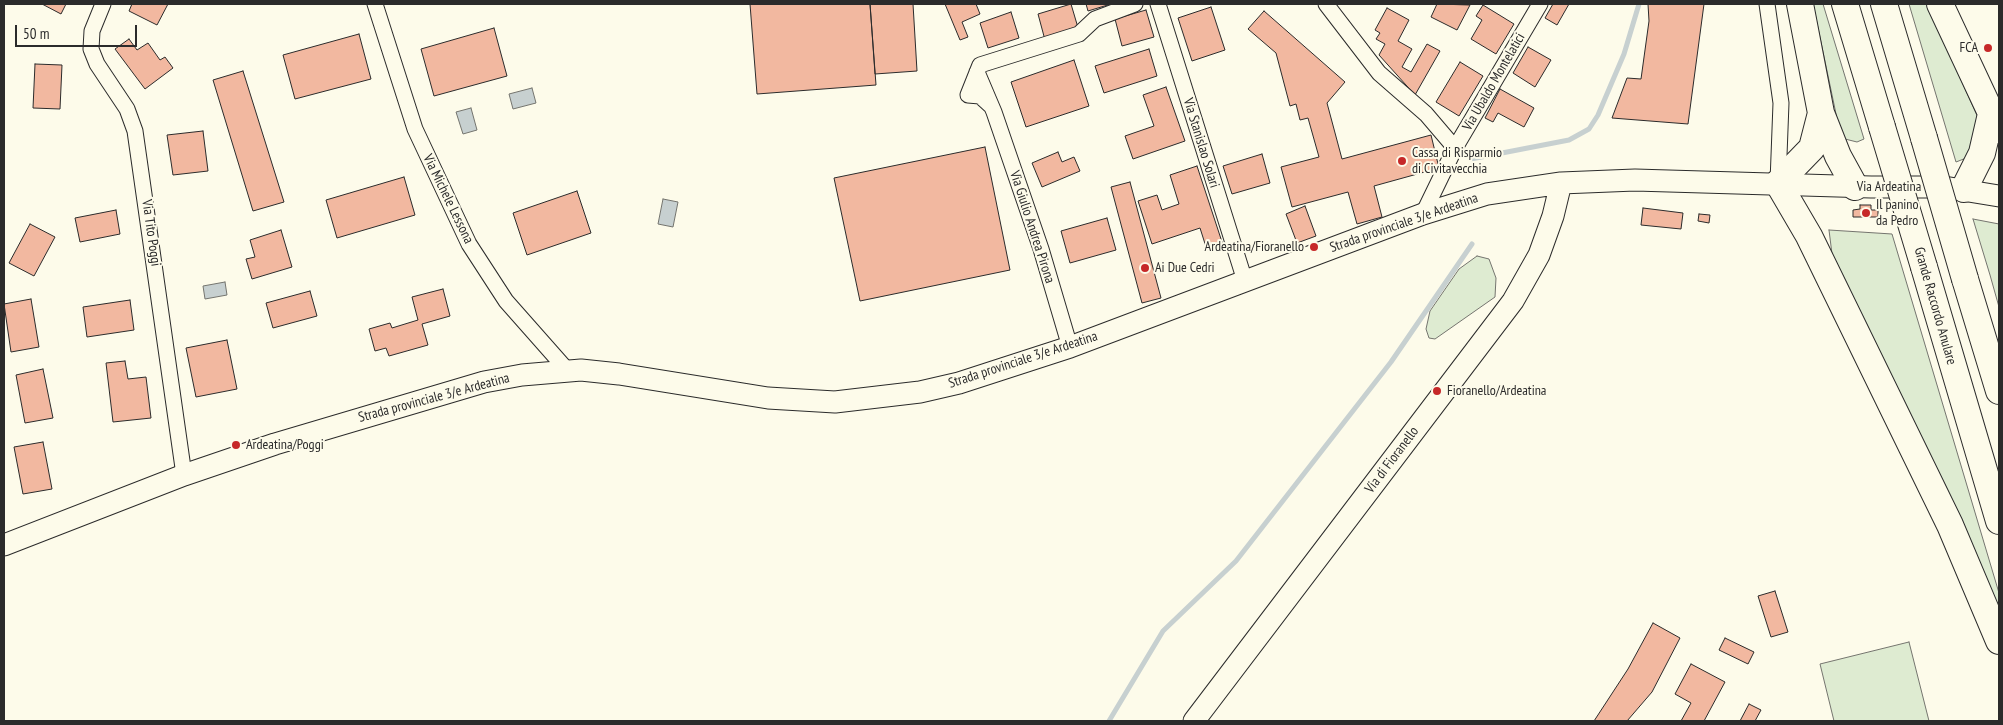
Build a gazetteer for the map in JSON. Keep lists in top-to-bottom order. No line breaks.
{"streets":{"highway":["Grande Raccordo Anulare"],"main road":["Via Ardeatina","Strada provinciale 3/e Ardeatina","Via di Fioranello"],"street":["Via Ubaldo Montelatici","Via Stanislao Solari","Via Michele Lessona","Via Giulio Andrea Pirona","Via Tito Poggi"]},"crossings":[["Via Ubaldo Montelatici","Strada provinciale 3/e Ardeatina"],["Via Stanislao Solari","Strada provinciale 3/e Ardeatina"],["Via Ardeatina","Strada provinciale 3/e Ardeatina"],["Via Michele Lessona","Strada provinciale 3/e Ardeatina"],["Strada provinciale 3/e Ardeatina","Via Giulio Andrea Pirona"],["Strada provinciale 3/e Ardeatina","Via Tito Poggi"],["Strada provinciale 3/e Ardeatina","Via di Fioranello"]],"places":["FCA","Cassa di Risparmio di Civitavecchia","Il panino da Pedro","Ardeatina/Fioranello","Ai Due Cedri","Fioranello/Ardeatina","Ardeatina/Poggi"],"scale_bar":"50 m"}
